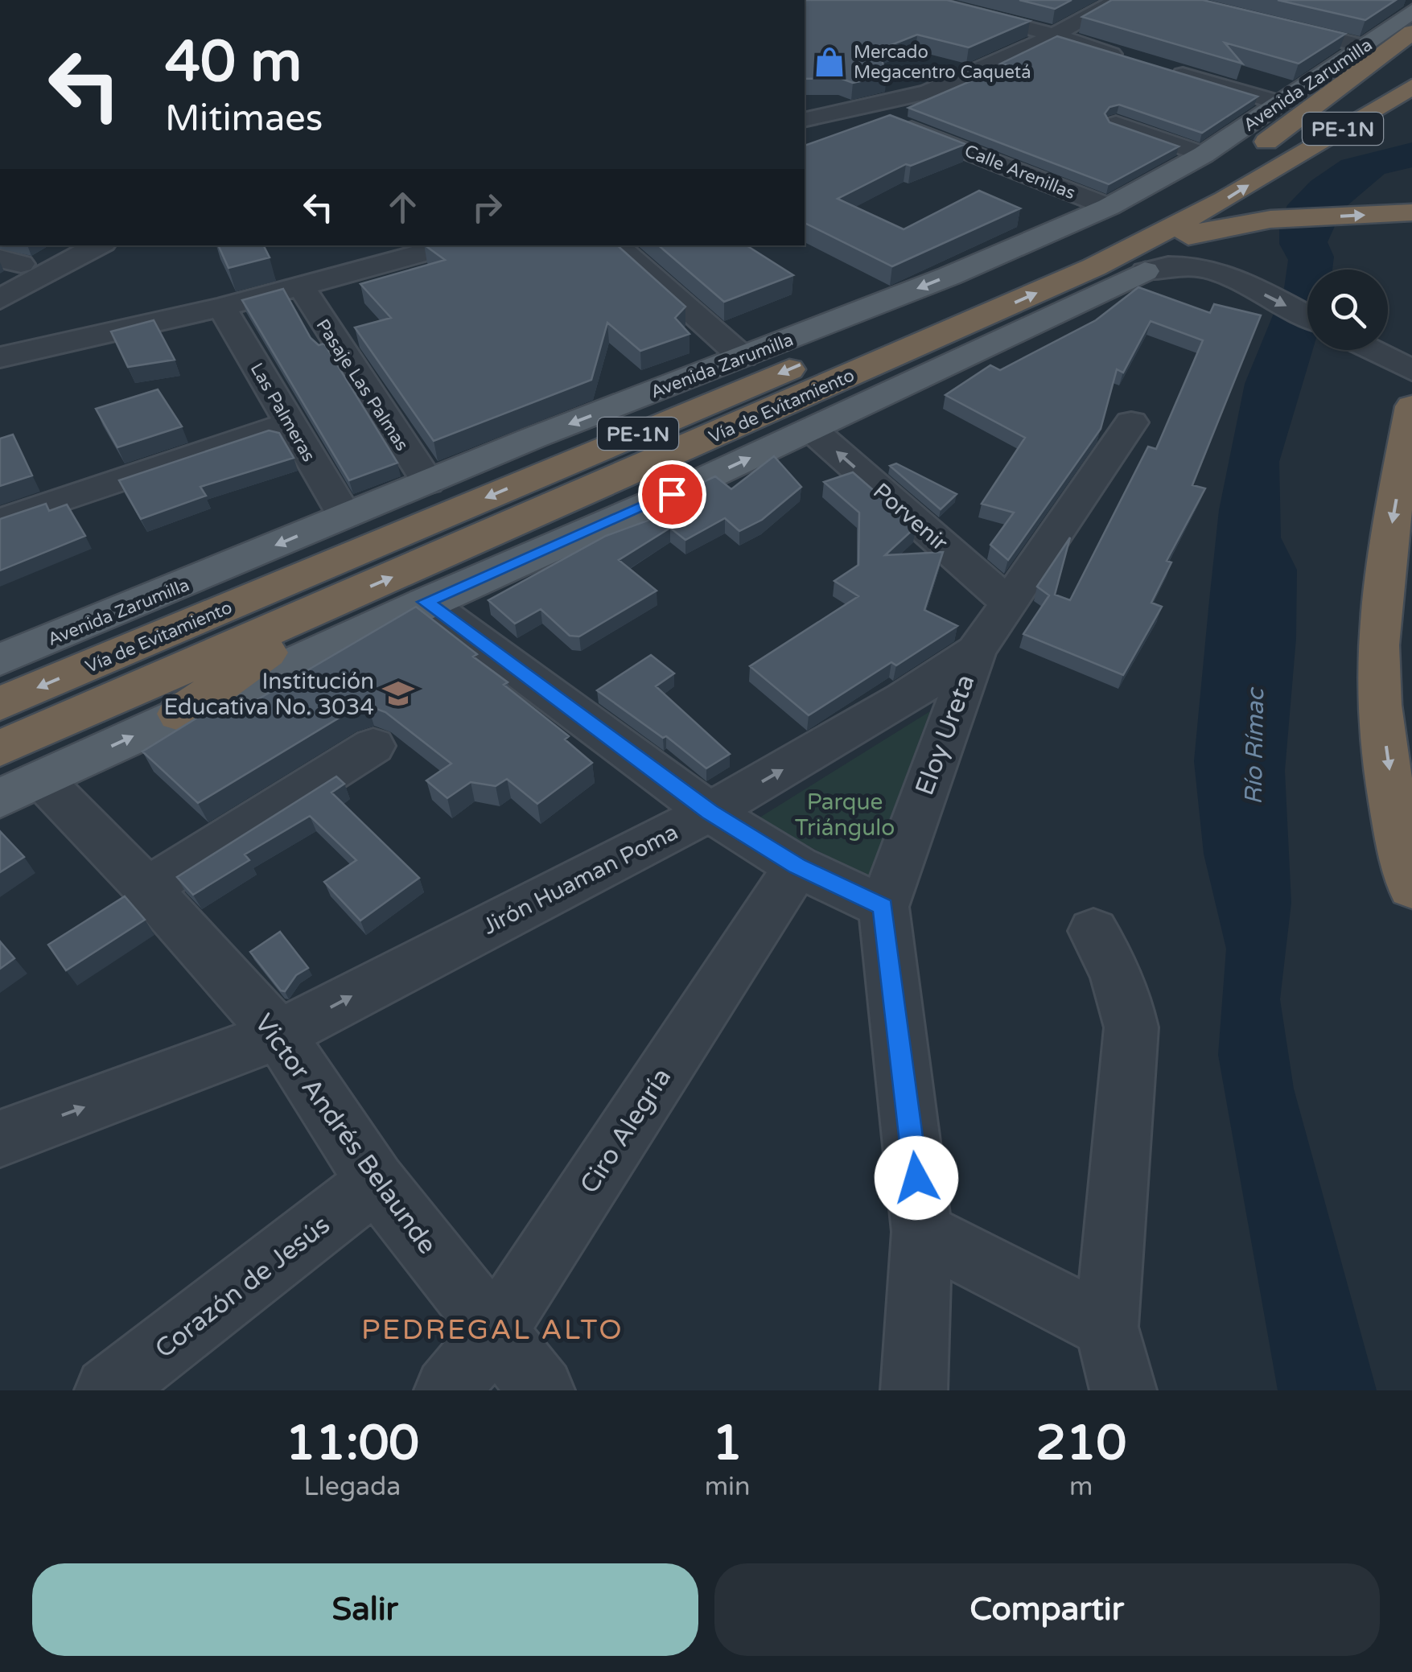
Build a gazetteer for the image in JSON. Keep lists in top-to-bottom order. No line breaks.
{"streets":{"highway":["PE-1N","Vía de Evitamiento"],"main road":["Avenida Zarumilla"],"street":["Calle Arenillas","Pasaje Las Palmas","Las Palmeras","Porvenir","Eloy Ureta","Jirón Huaman Poma","Ciro Alegría","Victor Andrés Belaunde","Corazón de Jesús"]},"crossings":[["Avenida Zarumilla","Calle Arenillas"],["Avenida Zarumilla","Pasaje Las Palmas"],["Avenida Zarumilla","Las Palmeras"],["Porvenir","Jirón Huaman Poma"],["Eloy Ureta","Jirón Huaman Poma"],["Jirón Huaman Poma","Victor Andrés Belaunde"],["Ciro Alegría","Victor Andrés Belaunde"],["Victor Andrés Belaunde","Corazón de Jesús"]],"one_way":["Jirón Huaman Poma"],"districts":["PEDREGAL ALTO"],"water":["Río Rímac"],"parks":["Parque Triángulo"],"places":{"shop":["Mercado Megacentro Caquetá"],"school or university":["Institución Educativa No. 3034"]},"page":{"turn":["40 m","Mitimaes"],"eta":["11:00","Llegada","1","min","210","m"],"buttons":["Salir","Compartir"]}}
